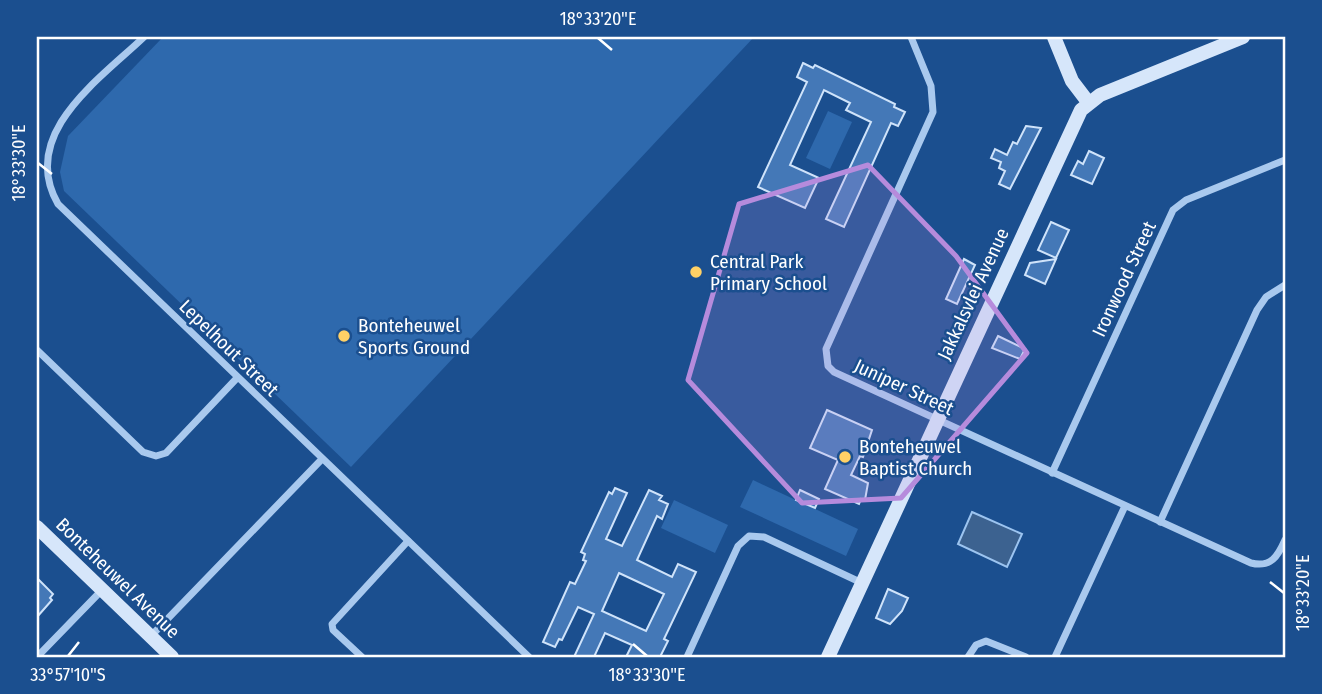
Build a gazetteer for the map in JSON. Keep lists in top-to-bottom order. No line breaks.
{"streets":{"street":["Ironwood Street","Jakkalsvlei Avenue","Lepelhout Street","Juniper Street","Bonteheuwel Avenue"]},"crossings":[["Ironwood Street","Juniper Street"],["Jakkalsvlei Avenue","Juniper Street"]],"places":["Central Park Primary School","Bonteheuwel Sports Ground","Bonteheuwel Baptist Church"],"coordinates":["18°33'20\"E","18°33'30\"E","33°57'10\"S"]}
